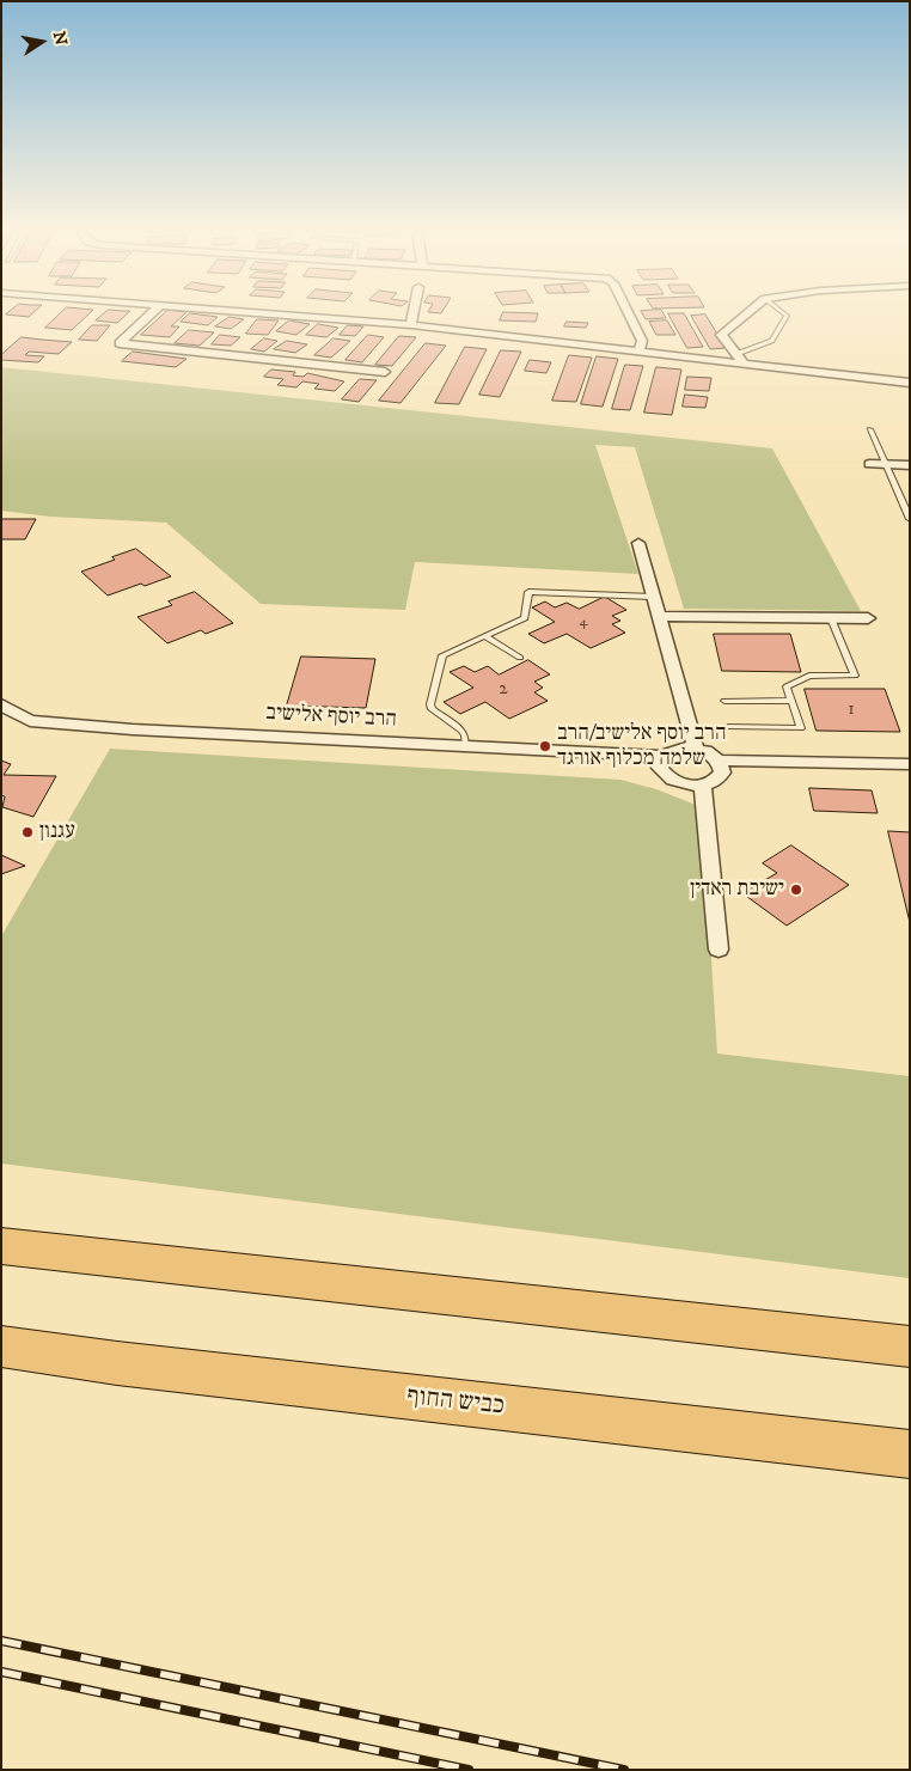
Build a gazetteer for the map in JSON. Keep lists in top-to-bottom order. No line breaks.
{"streets":{"highway":["כביש החוף"],"street":["הרב יוסף אלישיב"]},"places":["הרב יוסף אלישיב/הרב שלמה מכלוף אורגד","עגנון","ישיבת ראדין"],"house_numbers":["4","2","1"],"north":"right"}
